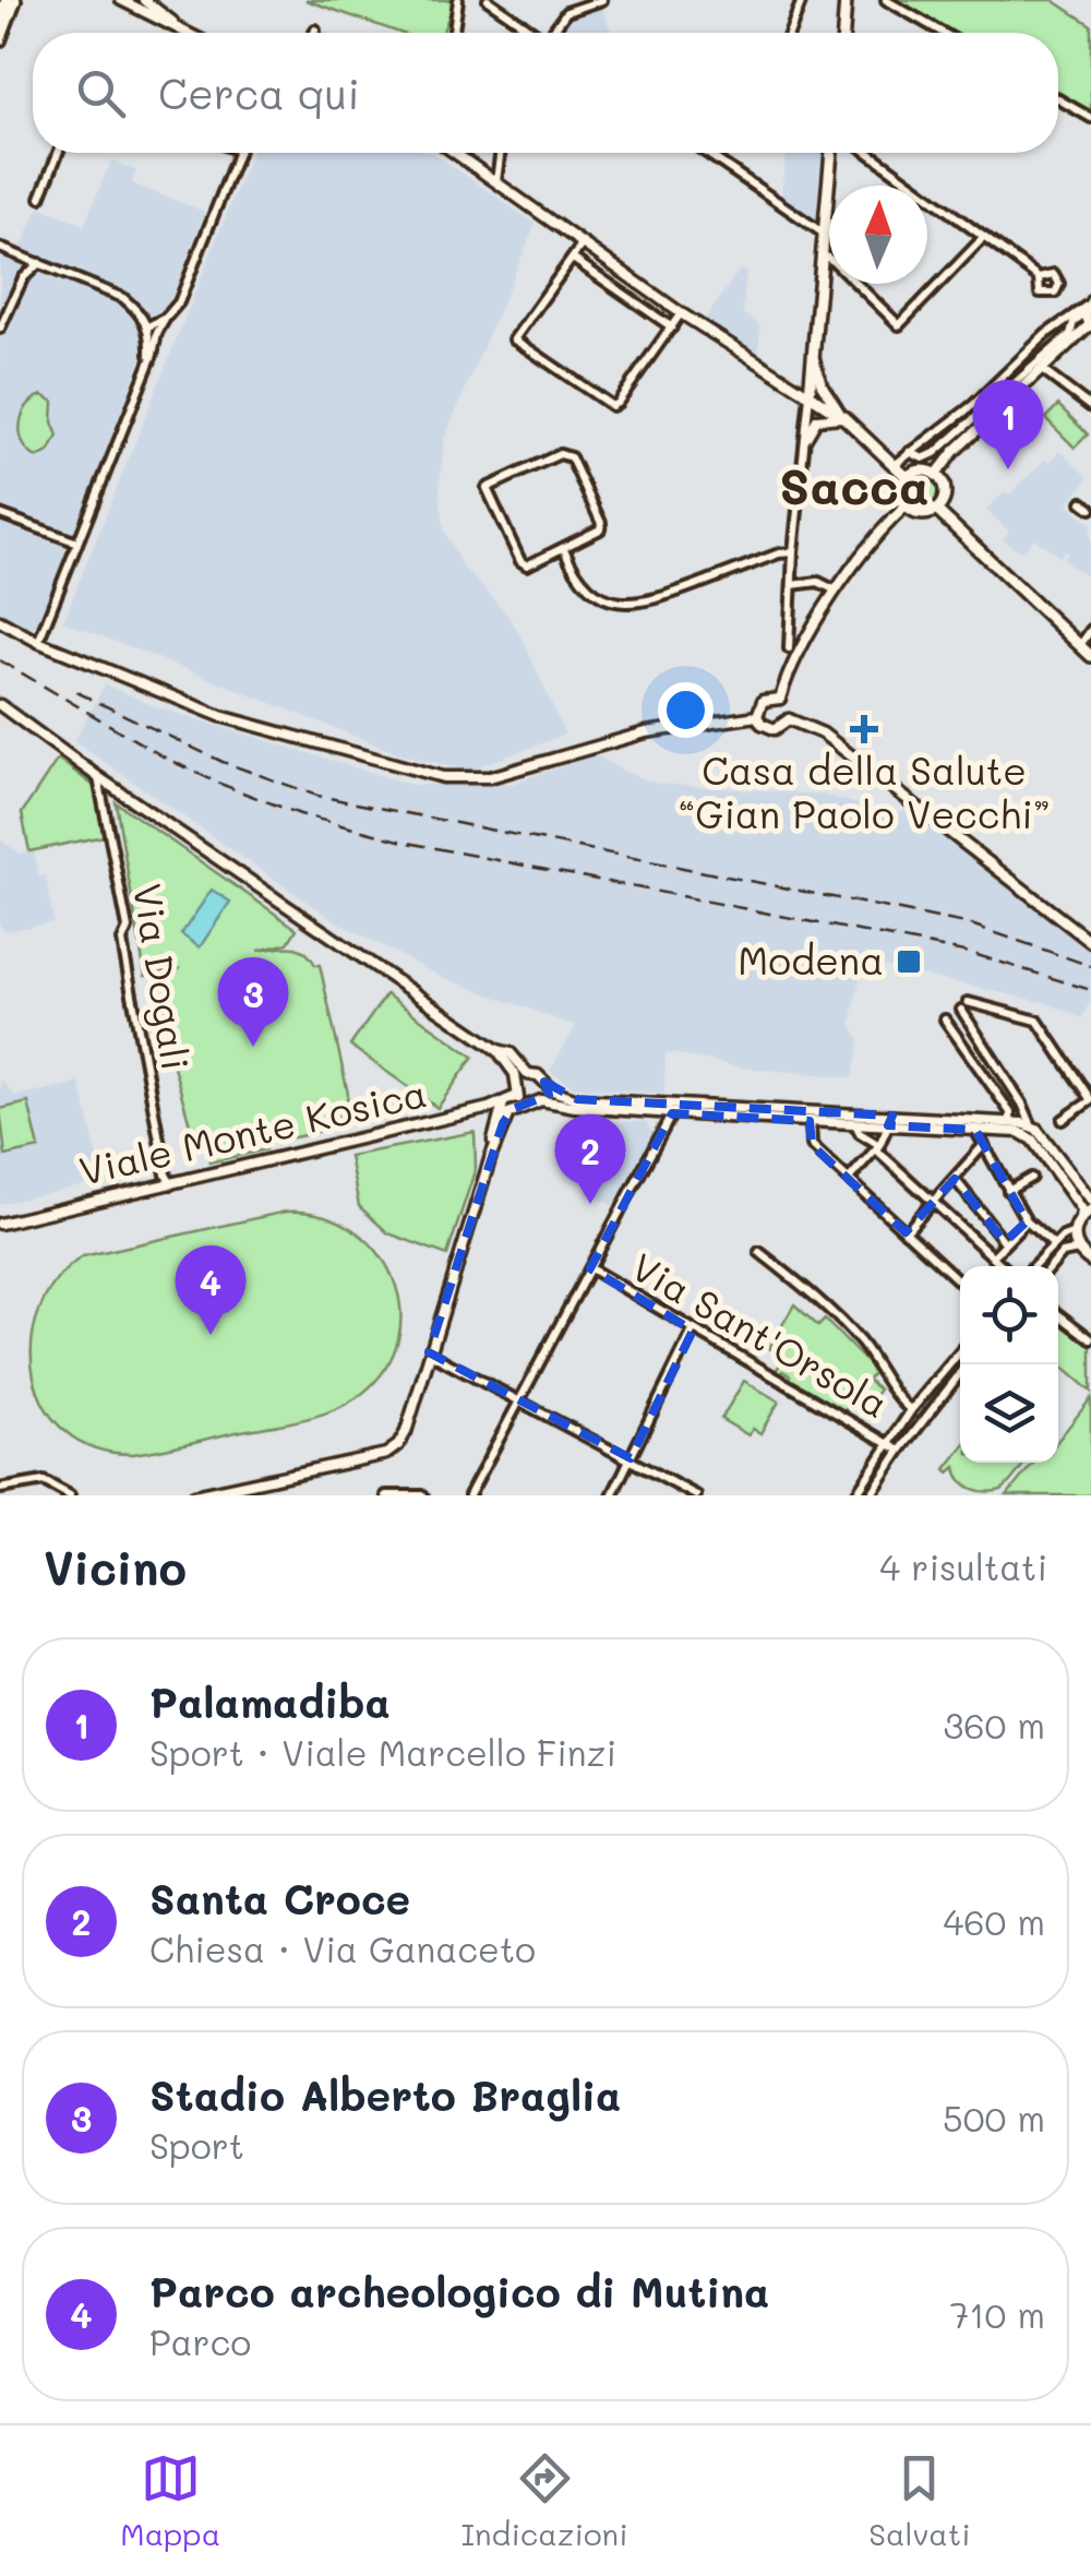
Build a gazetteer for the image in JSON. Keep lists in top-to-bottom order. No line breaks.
{"streets":{"street":["Via Dogali","Viale Monte Kosica","Via Sant'Orsola"]},"crossings":[["Via Dogali","Viale Monte Kosica"]],"districts":["Sacca"],"places":{"health":["Casa della Salute “Gian Paolo Vecchi”"],"transit":["Modena"]},"north":"top","page":{"search":"Cerca qui","pins":["1","3","2","4"],"heading":["Vicino","4 risultati"],"list":[{"mark":"1","name":"Palamadiba","note":"Sport · Viale Marcello Finzi","value":"360 m"},{"mark":"2","name":"Santa Croce","note":"Chiesa · Via Ganaceto","value":"460 m"},{"mark":"3","name":"Stadio Alberto Braglia","note":"Sport","value":"500 m"},{"mark":"4","name":"Parco archeologico di Mutina","note":"Parco","value":"710 m"}],"nav":["Mappa","Indicazioni","Salvati"]}}
